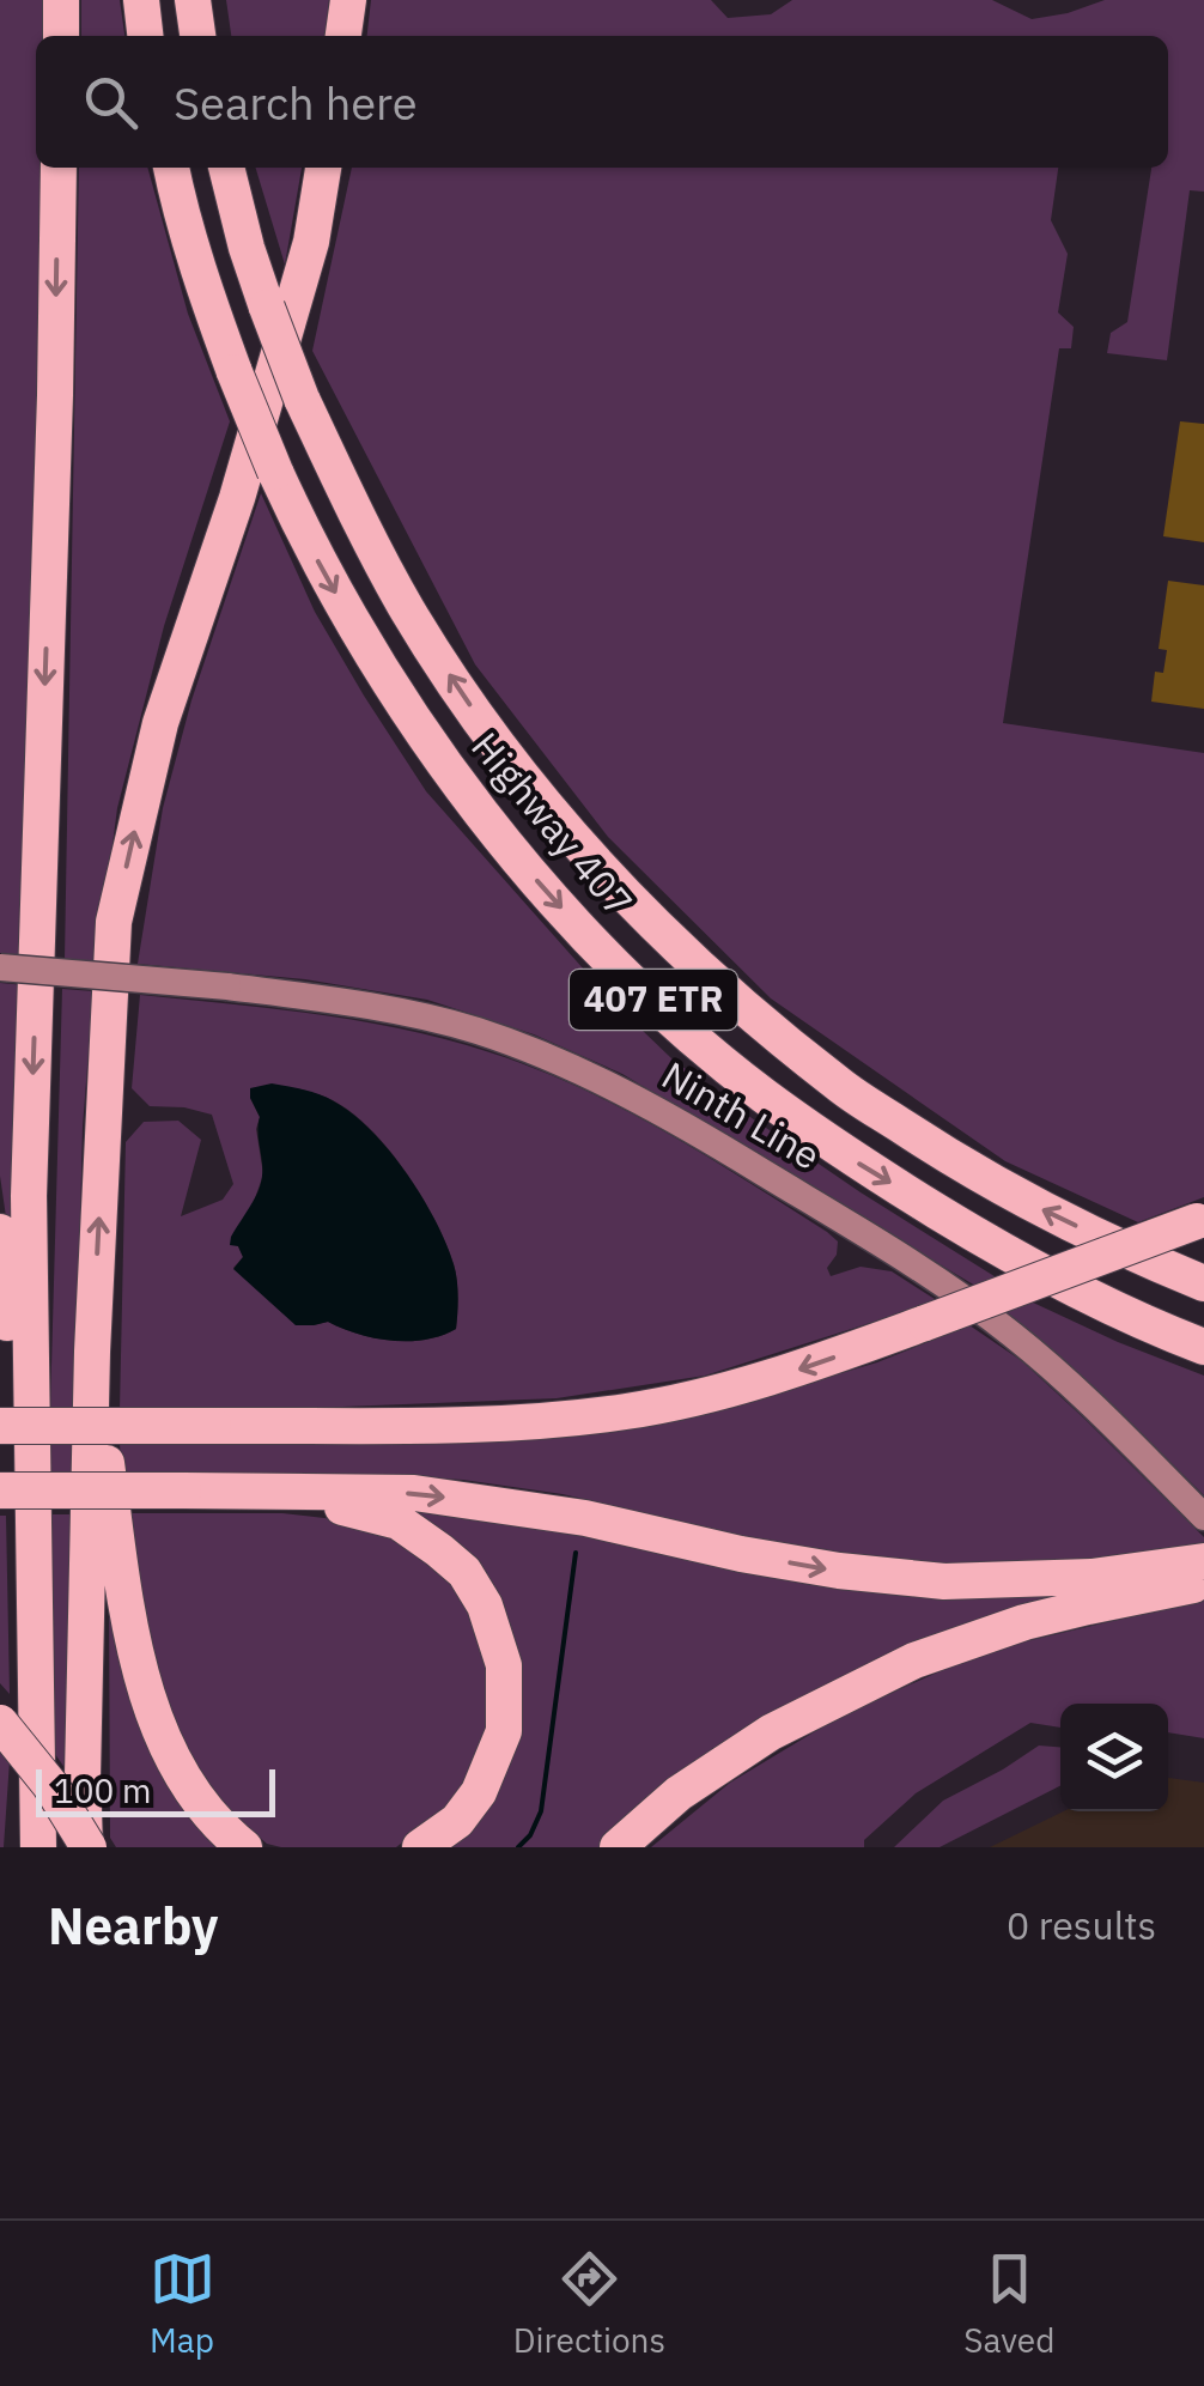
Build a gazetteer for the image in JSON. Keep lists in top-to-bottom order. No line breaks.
{"streets":{"highway":["Highway 407","407 ETR"],"main road":["Ninth Line"]},"scale_bar":"100 m","page":{"search":"Search here","scale":"100 m","heading":["Nearby","0 results"],"nav":["Map","Directions","Saved"]}}
